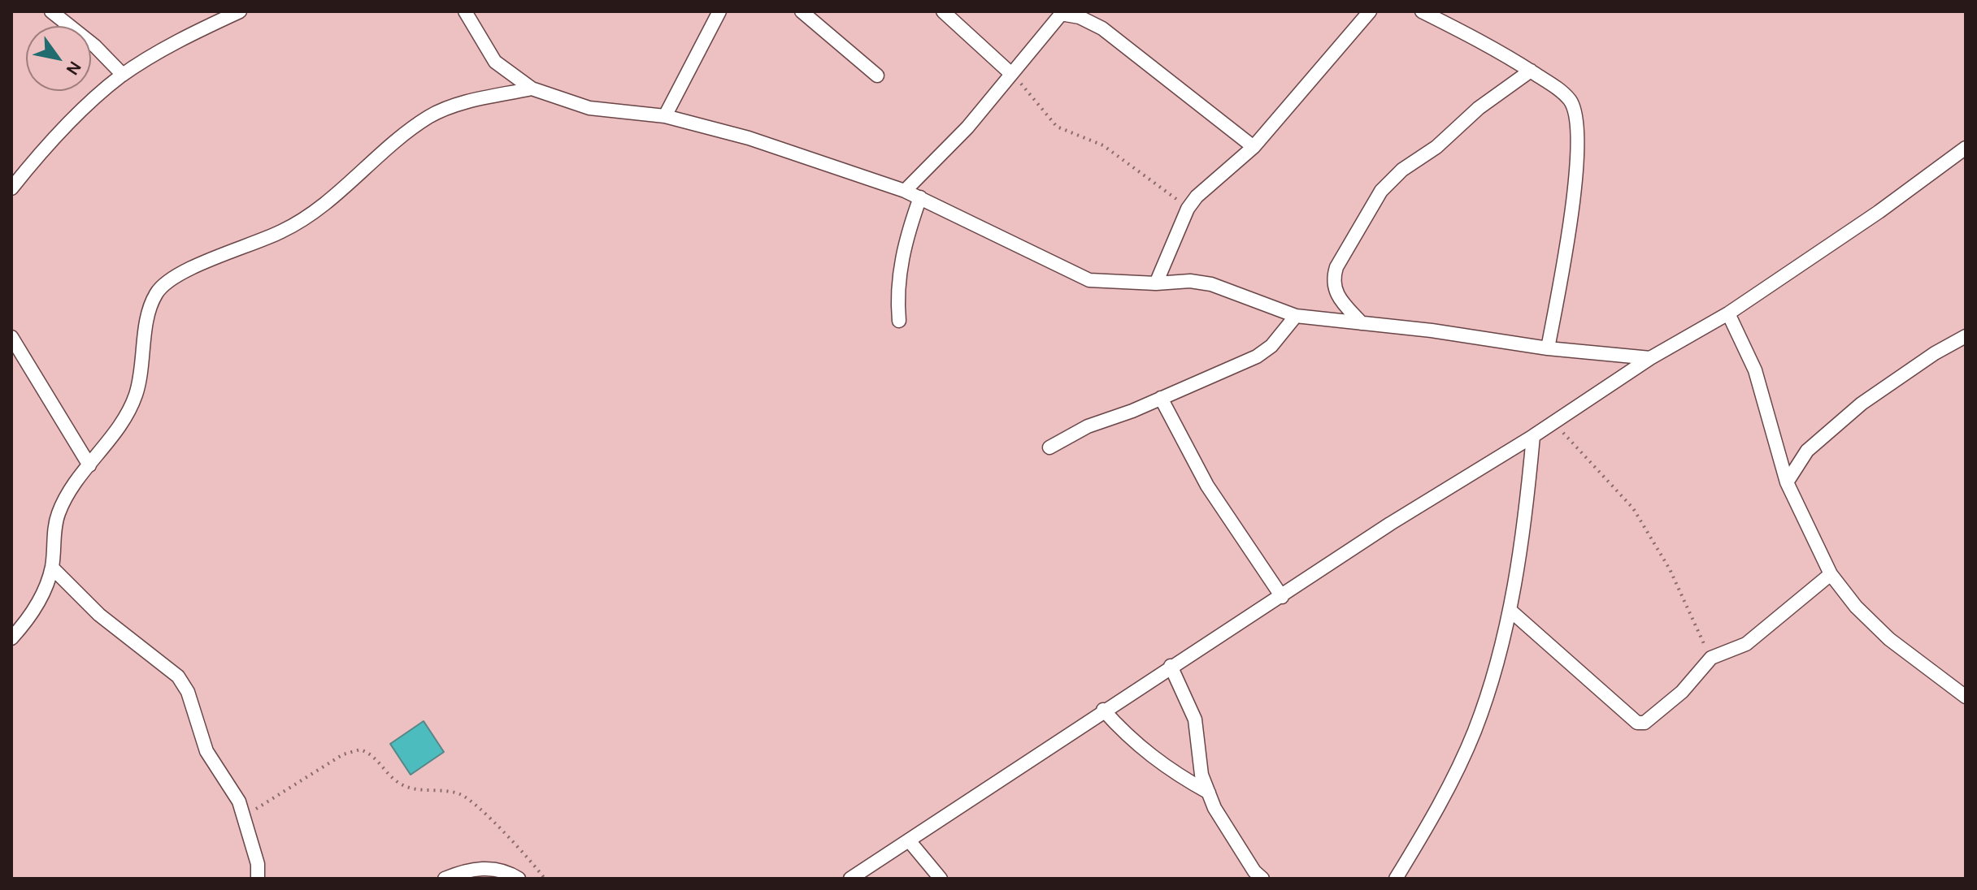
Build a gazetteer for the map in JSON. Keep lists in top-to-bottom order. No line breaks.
{"north":"bottom right"}
